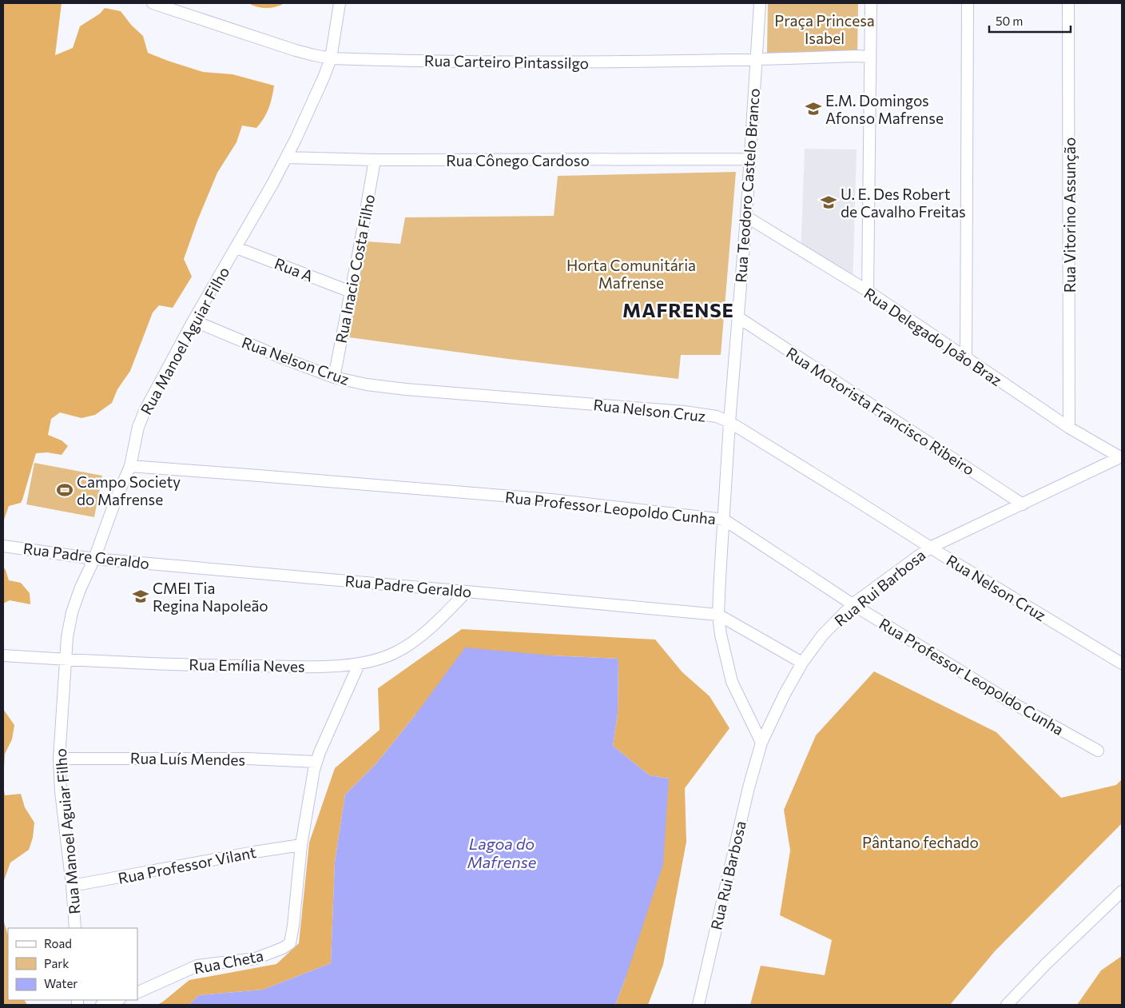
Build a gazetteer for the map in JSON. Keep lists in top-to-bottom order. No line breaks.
{"streets":{"street":["Rua Carteiro Pintassilgo","Rua Cônego Cardoso","Rua Teodoro Castelo Branco","Rua Vitorino Assunção","Rua Inacio Costa Filho","Rua A","Rua Delegado João Braz","Rua Manoel Aguiar Filho","Rua Nelson Cruz","Rua Motorista Francisco Ribeiro","Rua Professor Leopoldo Cunha","Rua Padre Geraldo","Rua Rui Barbosa","Rua Emília Neves","Rua Luís Mendes","Rua Professor Vilant","Rua Cheta"]},"crossings":[["Rua Carteiro Pintassilgo","Rua Teodoro Castelo Branco"],["Rua Carteiro Pintassilgo","Rua Manoel Aguiar Filho"],["Rua Cônego Cardoso","Rua Teodoro Castelo Branco"],["Rua Cônego Cardoso","Rua Inacio Costa Filho"],["Rua Cônego Cardoso","Rua Manoel Aguiar Filho"],["Rua Teodoro Castelo Branco","Rua Delegado João Braz"],["Rua Teodoro Castelo Branco","Rua Nelson Cruz"],["Rua Teodoro Castelo Branco","Rua Motorista Francisco Ribeiro"],["Rua Teodoro Castelo Branco","Rua Professor Leopoldo Cunha"],["Rua Teodoro Castelo Branco","Rua Padre Geraldo"],["Rua Teodoro Castelo Branco","Rua Rui Barbosa"],["Rua Vitorino Assunção","Rua Delegado João Braz"],["Rua Inacio Costa Filho","Rua A"],["Rua Inacio Costa Filho","Rua Nelson Cruz"],["Rua A","Rua Manoel Aguiar Filho"],["Rua Delegado João Braz","Rua Rui Barbosa"],["Rua Manoel Aguiar Filho","Rua Nelson Cruz"],["Rua Manoel Aguiar Filho","Rua Professor Leopoldo Cunha"],["Rua Manoel Aguiar Filho","Rua Padre Geraldo"],["Rua Manoel Aguiar Filho","Rua Emília Neves"],["Rua Manoel Aguiar Filho","Rua Luís Mendes"],["Rua Manoel Aguiar Filho","Rua Professor Vilant"],["Rua Nelson Cruz","Rua Rui Barbosa"],["Rua Motorista Francisco Ribeiro","Rua Rui Barbosa"],["Rua Professor Leopoldo Cunha","Rua Rui Barbosa"],["Rua Padre Geraldo","Rua Rui Barbosa"],["Rua Padre Geraldo","Rua Emília Neves"],["Rua Emília Neves","Rua Cheta"],["Rua Luís Mendes","Rua Cheta"],["Rua Professor Vilant","Rua Cheta"]],"districts":["MAFRENSE"],"water":["Lagoa do Mafrense"],"parks":["Praça Princesa Isabel","Horta Comunitária Mafrense","Pântano fechado"],"places":{"school or university":["E.M. Domingos Afonso Mafrense","U. E. Des Robert de Cavalho Freitas","CMEI Tia Regina Napoleão"],"sports":["Campo Society do Mafrense"]},"legend":["Road","Park","Water"],"scale_bar":"50 m"}
